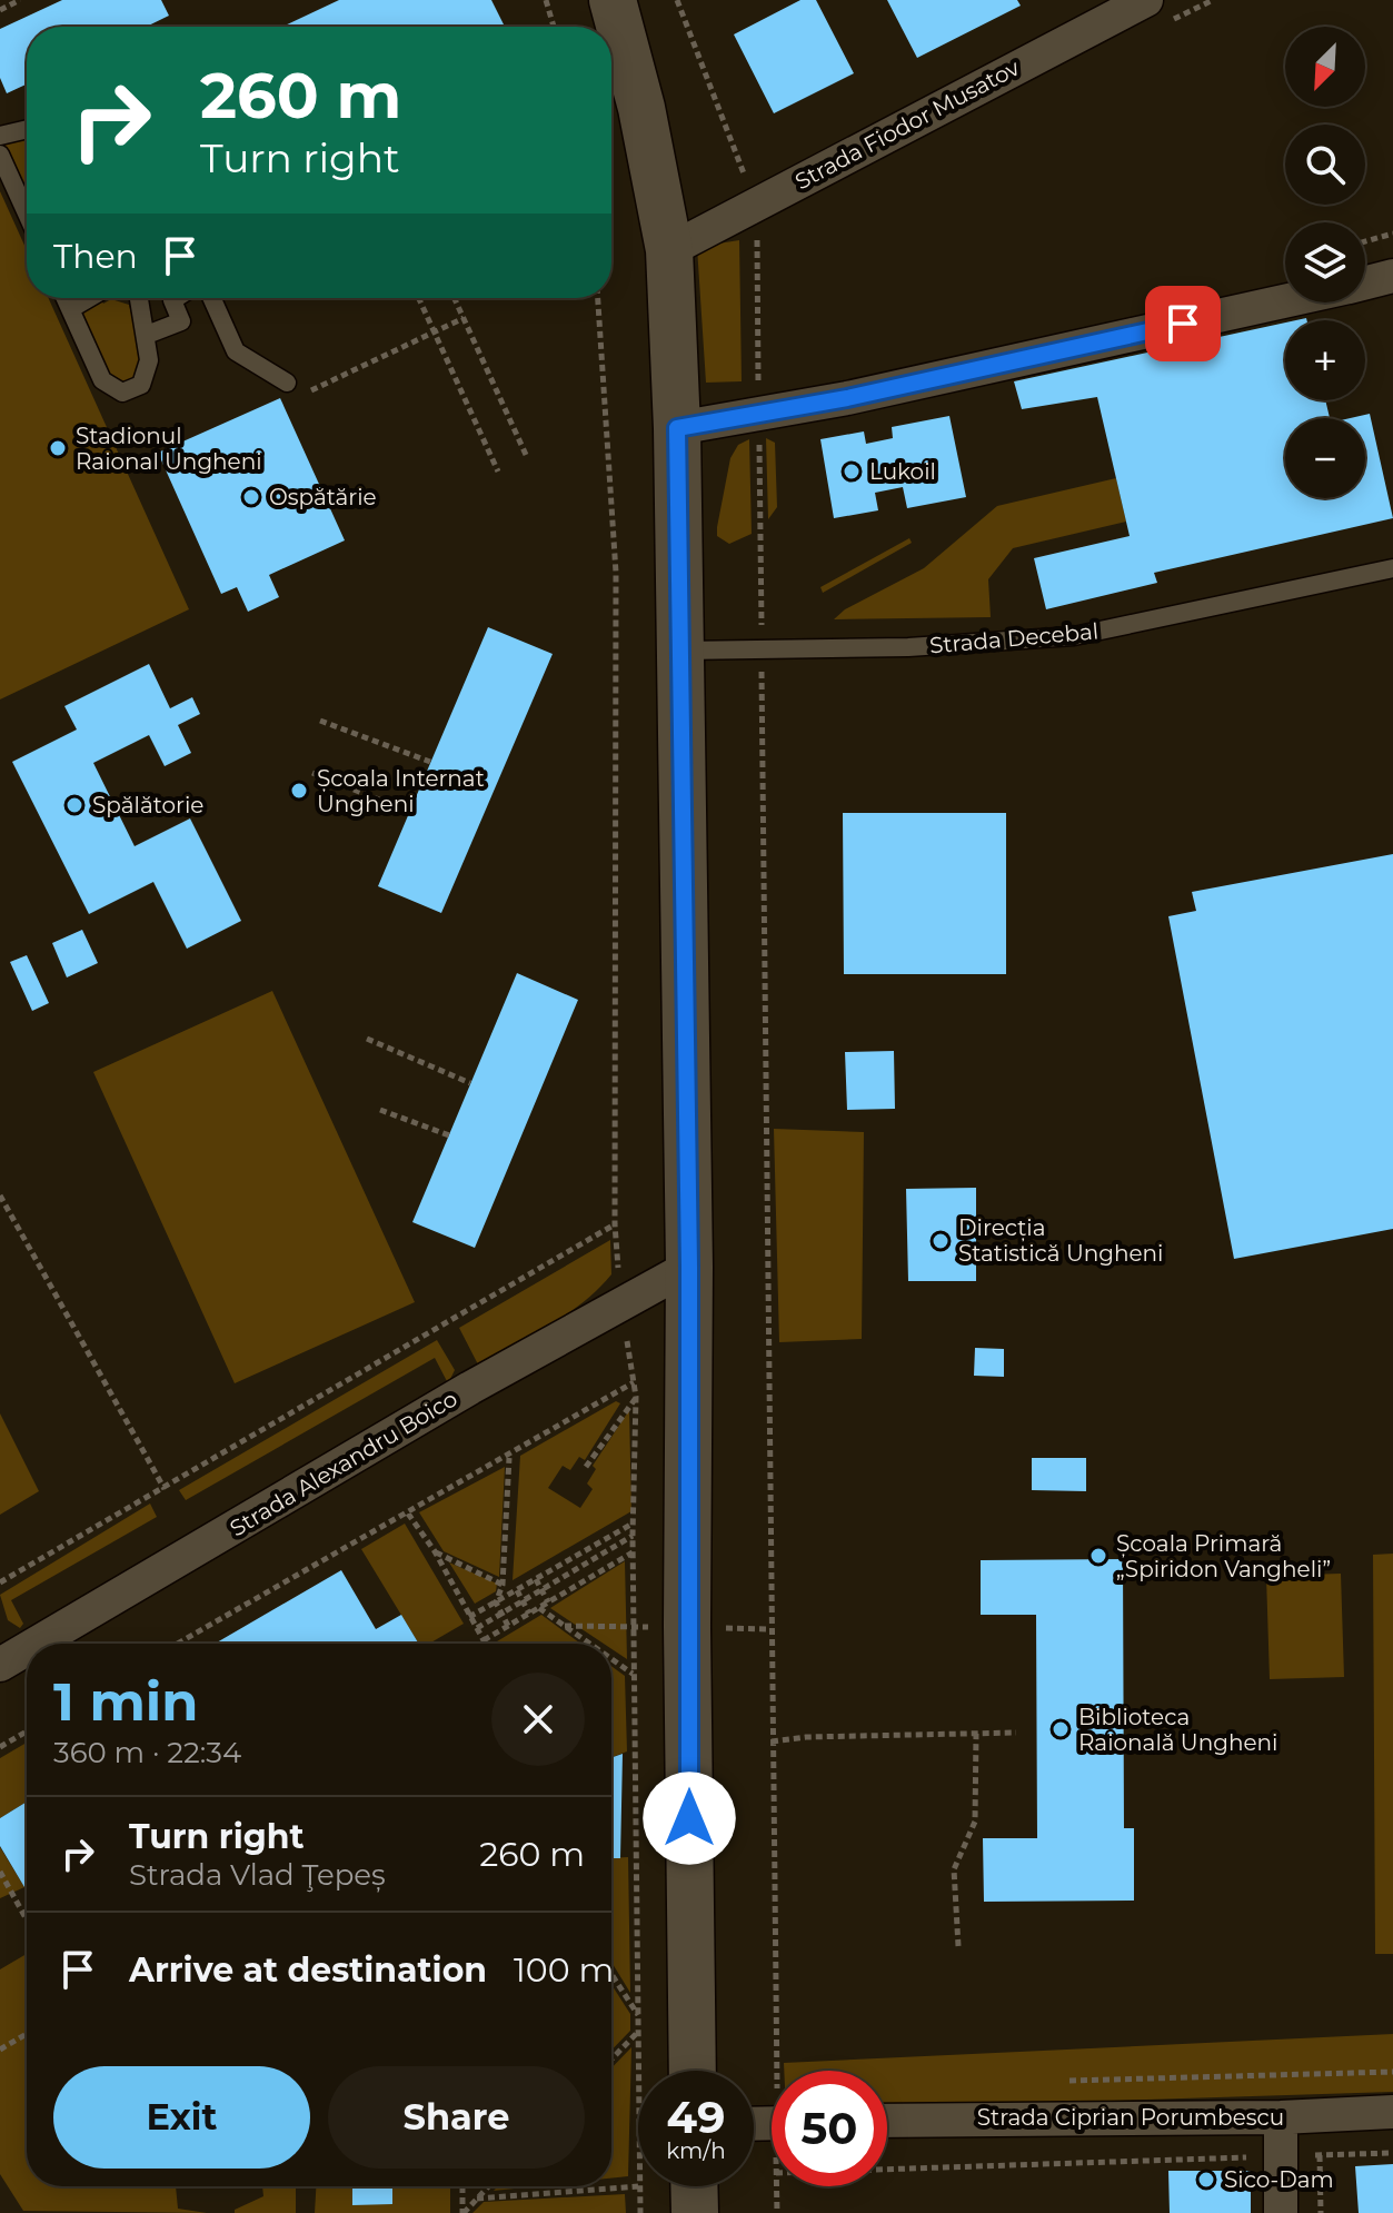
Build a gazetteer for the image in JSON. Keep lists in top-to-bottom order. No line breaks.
{"streets":{"street":["Strada Fiodor Musatov","Strada Alexandru Boico","Strada Ciprian Porumbescu"],"lane":["Strada Decebal"]},"places":["Stadionul Raional Ungheni","Lukoil","Ospătărie","Școala Internat Ungheni","Spălătorie","Direcția Statistică Ungheni","Școala Primară „Spiridon Vangheli”","Biblioteca Raională Ungheni","Sico-Dam"],"north":"bottom left","page":{"map_buttons":["+","−"],"turn":["260 m","Turn right"],"then":"Then","heading":["1 min","360 m · 22:34"],"list":[{"name":"Turn right","note":"Strada Vlad Ţepeș","value":"260 m"},{"name":"Arrive at destination","value":"100 m"}],"buttons":["Exit","Share"],"speed":"49 km/h","limit":"50"}}
